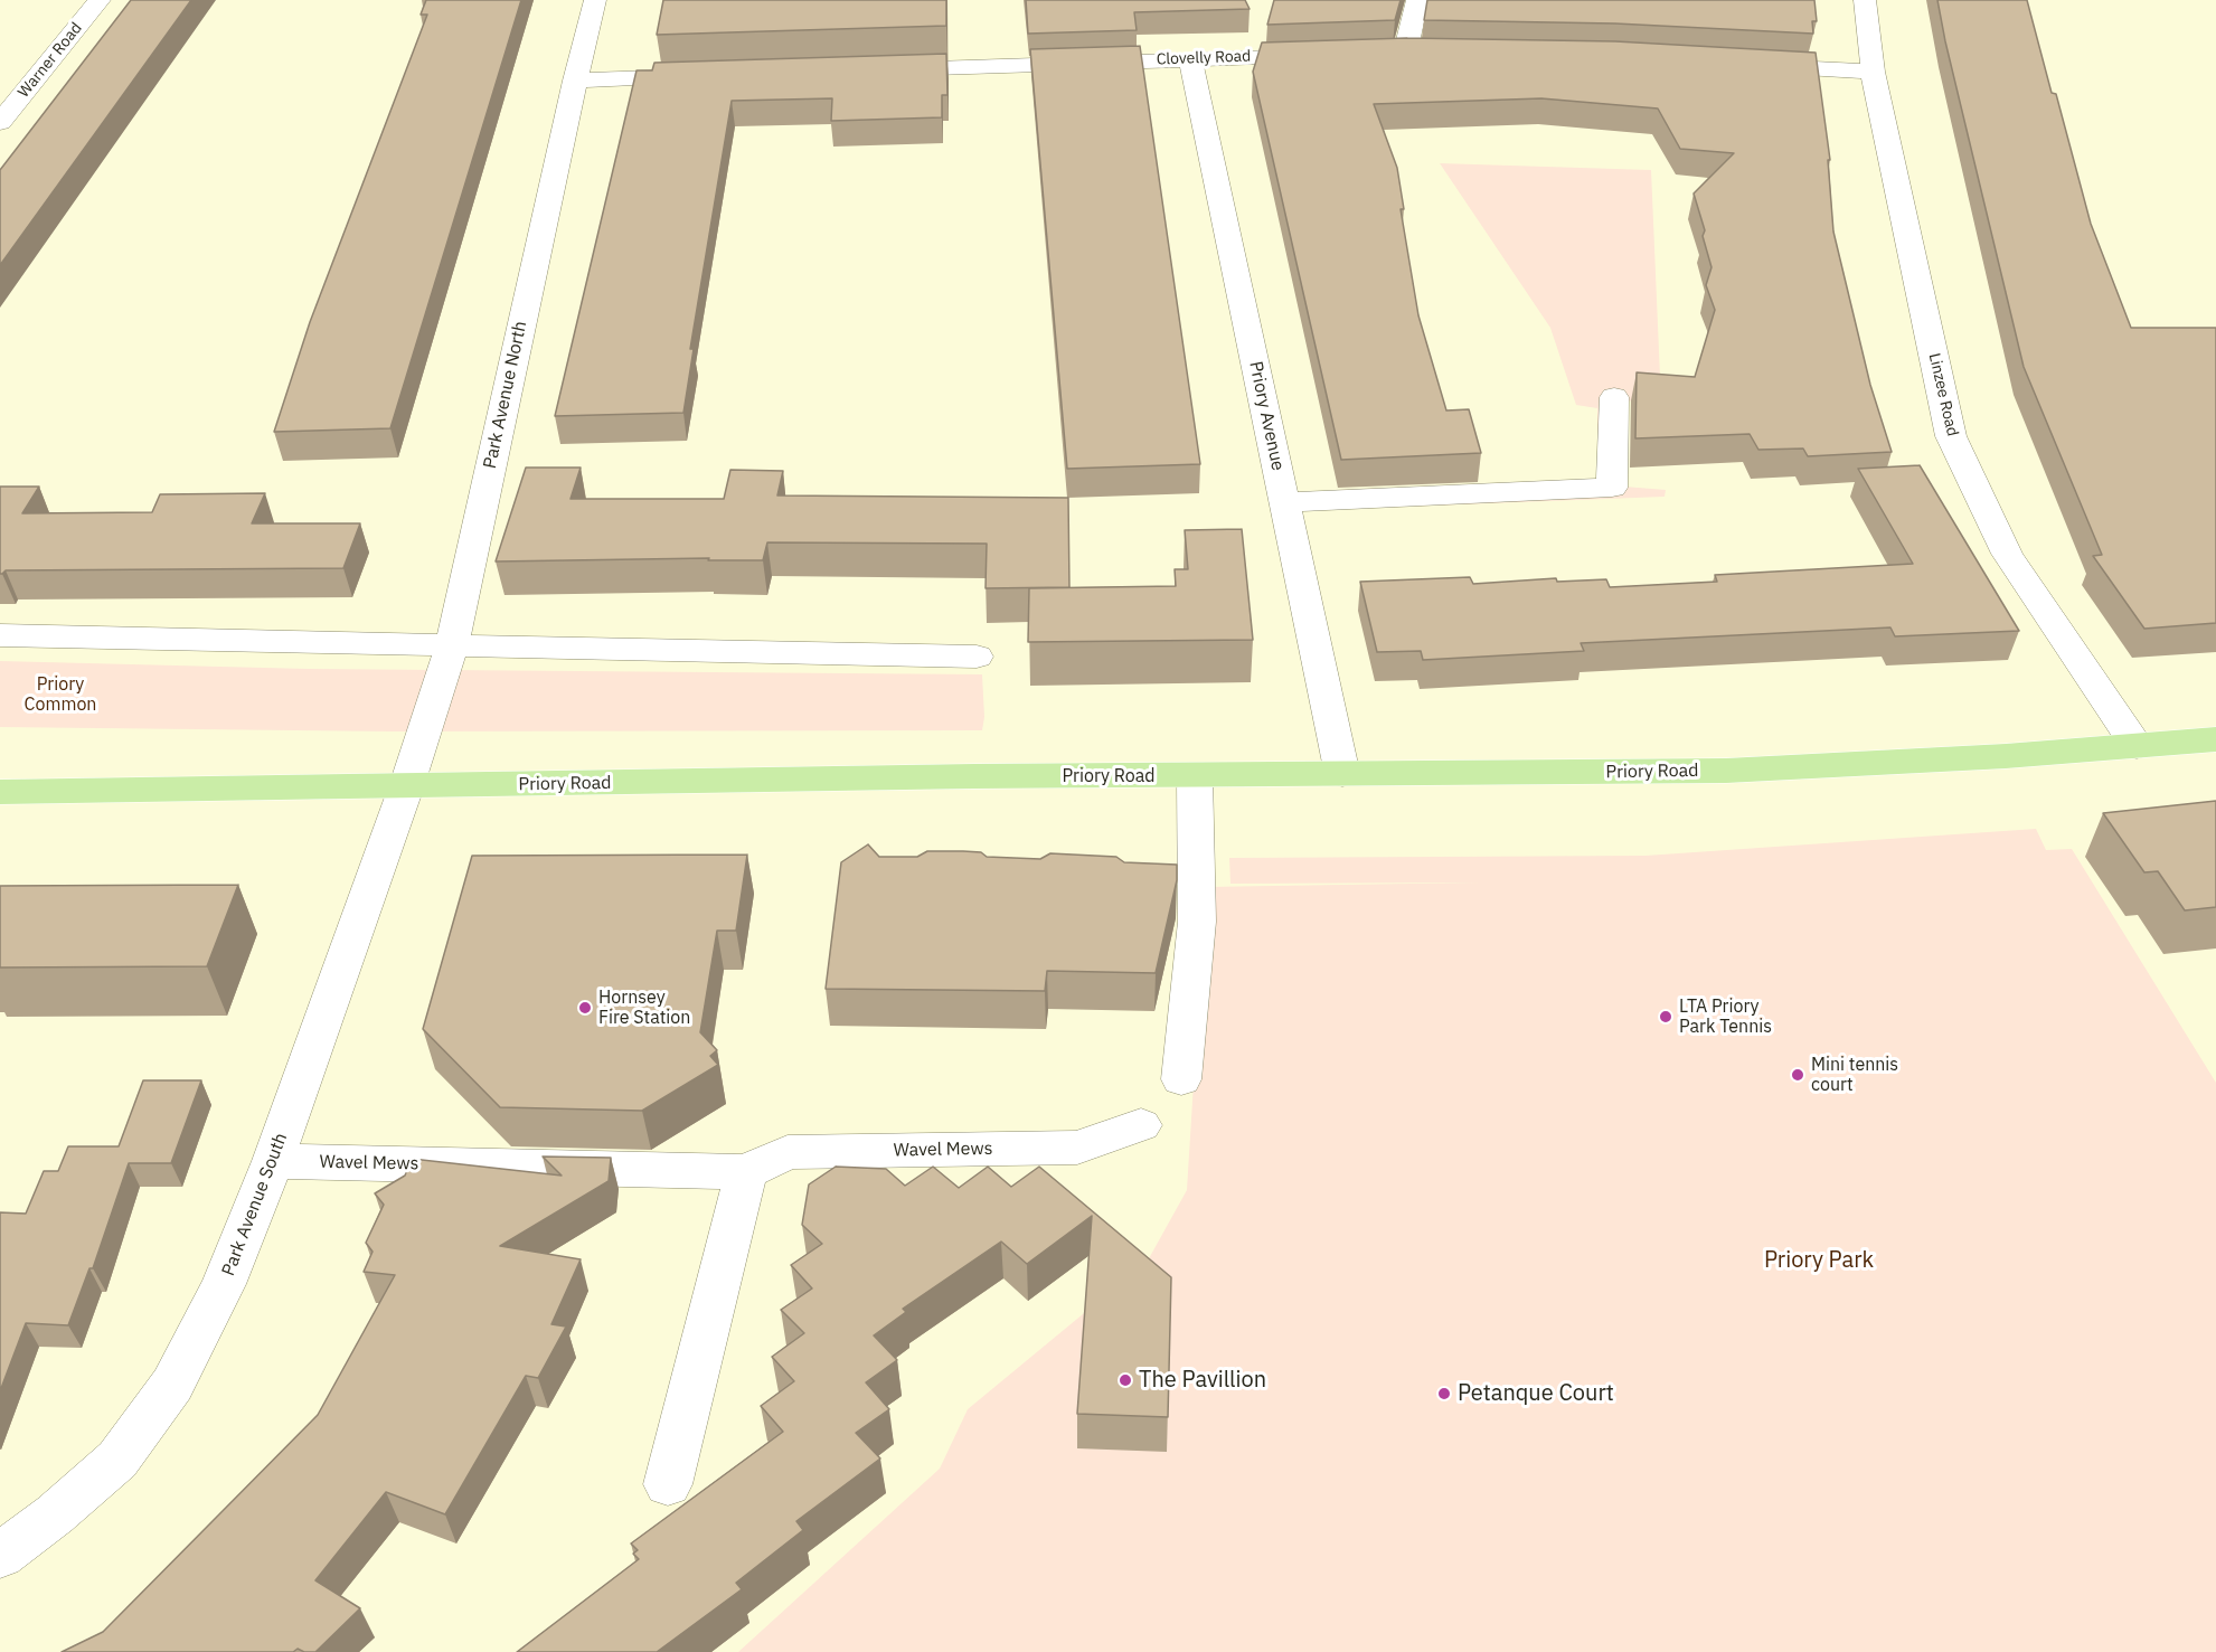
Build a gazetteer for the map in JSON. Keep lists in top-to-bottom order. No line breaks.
{"streets":{"main road":["Priory Road"],"street":["Clovelly Road","Warner Road","Park Avenue North","Linzee Road","Priory Avenue","Wavel Mews","Park Avenue South"]},"crossings":[["Clovelly Road","Priory Avenue"],["Park Avenue North","Priory Road"],["Park Avenue North","Park Avenue South"],["Linzee Road","Priory Road"],["Priory Avenue","Priory Road"],["Priory Road","Park Avenue South"],["Wavel Mews","Park Avenue South"]],"parks":["Priory Common","Priory Park"],"places":["Hornsey Fire Station","LTA Priory Park Tennis","Mini tennis court","The Pavillion","Petanque Court"]}
